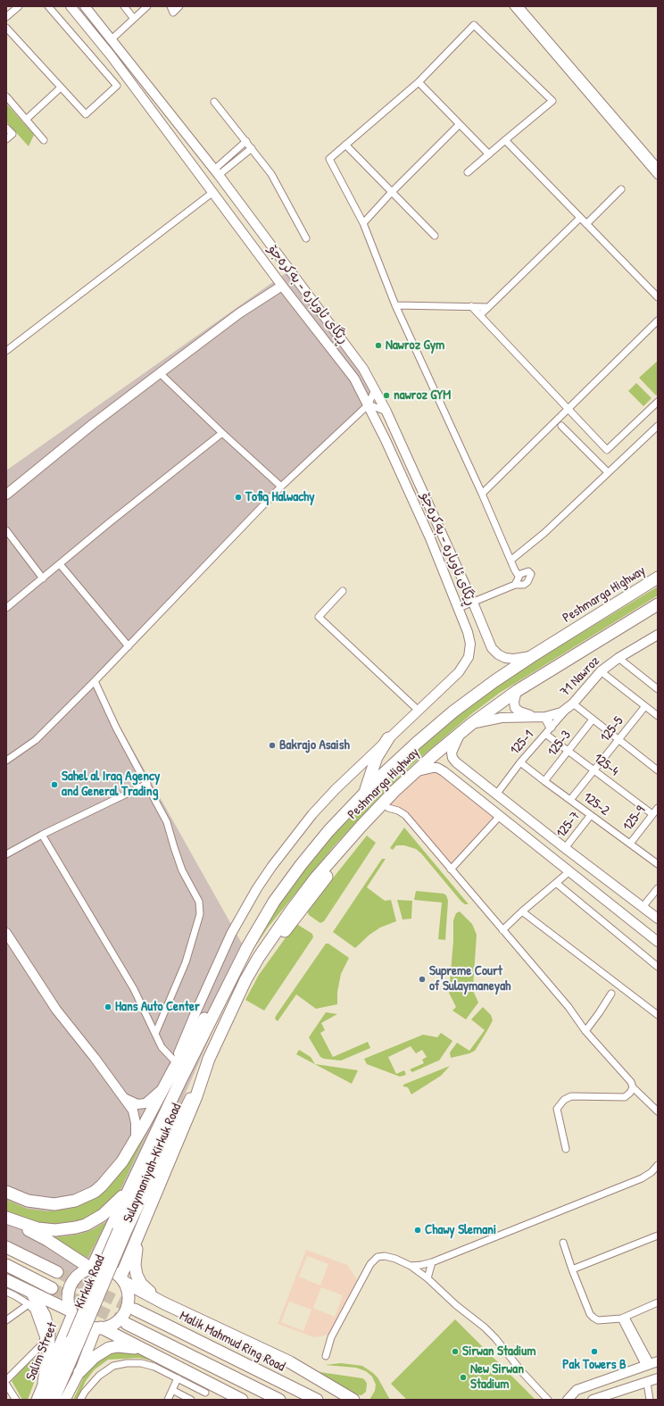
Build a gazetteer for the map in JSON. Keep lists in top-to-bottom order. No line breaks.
{"streets":{"highway":["Peshmarga Highway","Sulaymaniyah-Kirkuk Road","Malik Mahmud Ring Road"],"main road":["ڕێگای ئاوبارە - بەکرەجۆ","71 Nawroz","Salim Street"],"street":["125-5","125-1","125-3","125-4","125-2","125-9","125-7"]},"crossings":[["Peshmarga Highway","71 Nawroz"],["Peshmarga Highway","Sulaymaniyah-Kirkuk Road"],["Peshmarga Highway","Salim Street"],["71 Nawroz","125-1"],["125-5","125-4"],["125-5","125-2"],["125-1","125-4"],["125-1","125-2"],["125-3","125-4"],["125-3","125-2"],["125-4","125-9"],["125-2","125-9"],["125-2","125-7"],["Sulaymaniyah-Kirkuk Road","Salim Street"]],"places":["Nawroz Gym","nawroz GYM","Tofiq Halwachy","Bakrajo Asaish","Sahel al Iraq Agency and General Trading","Supreme Court of Sulaymaneyah","Hans Auto Center","Chawy Slemani","Sirwan Stadium","Pak Towers B","New Sirwan Stadium"]}
